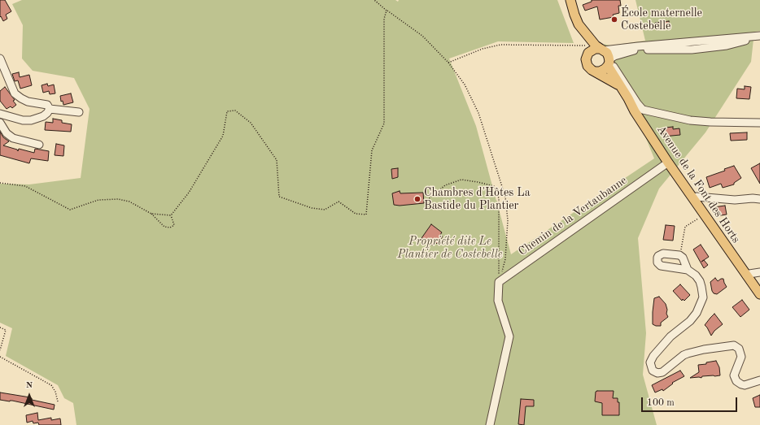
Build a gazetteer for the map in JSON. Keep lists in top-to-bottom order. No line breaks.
{"streets":{"main road":["Avenue de la Font des Horts"],"street":["Chemin de la Vertaubanne"]},"crossings":[["Avenue de la Font des Horts","Chemin de la Vertaubanne"]],"parks":["Propriété dite Le Plantier de Costebelle"],"places":["École maternelle Costebelle","Chambres d'Hôtes La Bastide du Plantier"],"scale_bar":"100 m","north":"top"}
